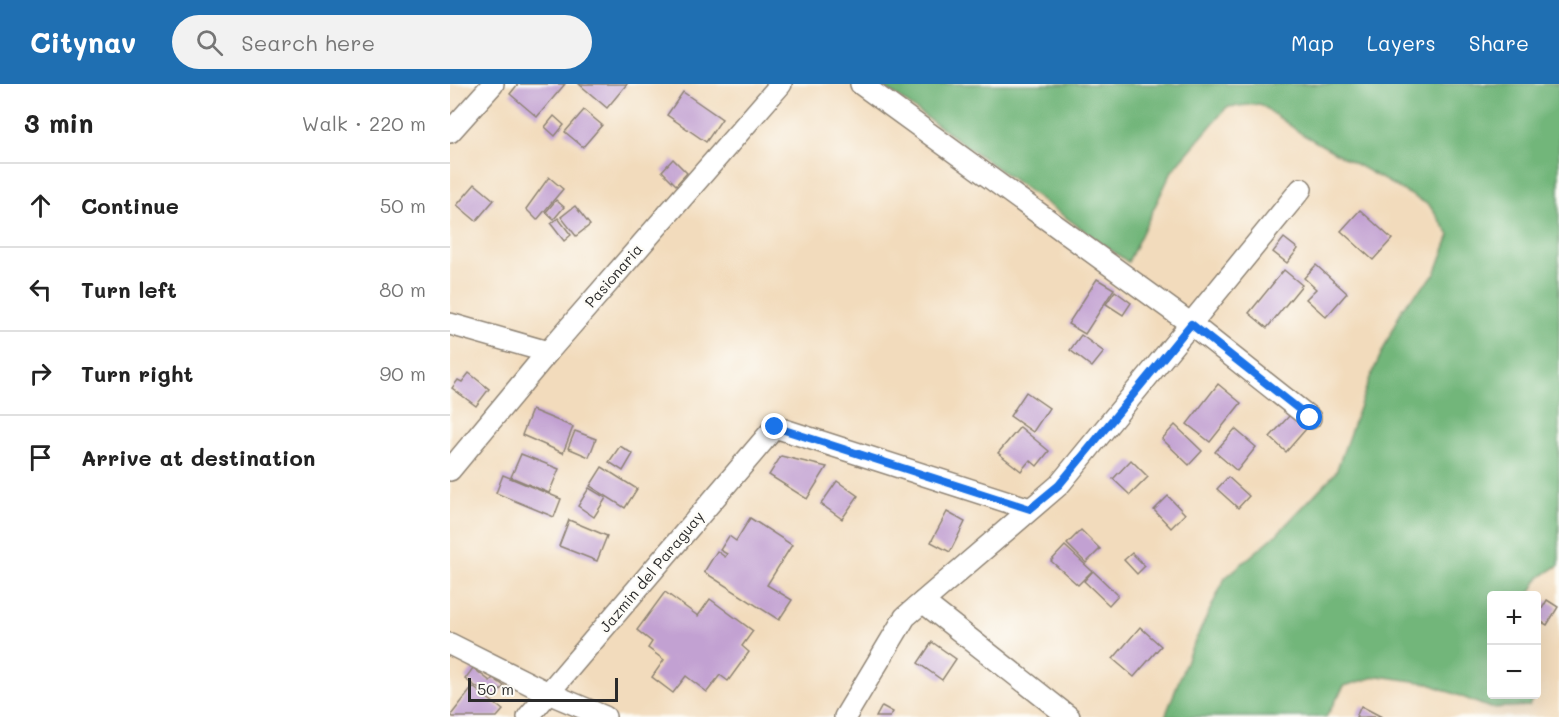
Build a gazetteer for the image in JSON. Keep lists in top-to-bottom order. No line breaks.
{"streets":{"street":["Pasionaria","Jazmin del Paraguay"]},"scale_bar":"50 m","page":{"header":"Citynav","search":"Search here","nav":["Map","Layers","Share"],"heading":["3 min","Walk · 220 m"],"list":[["Continue","50 m"],["Turn left","80 m"],["Turn right","90 m"],"Arrive at destination"],"map_buttons":["+","−"],"scale":"50 m"}}
